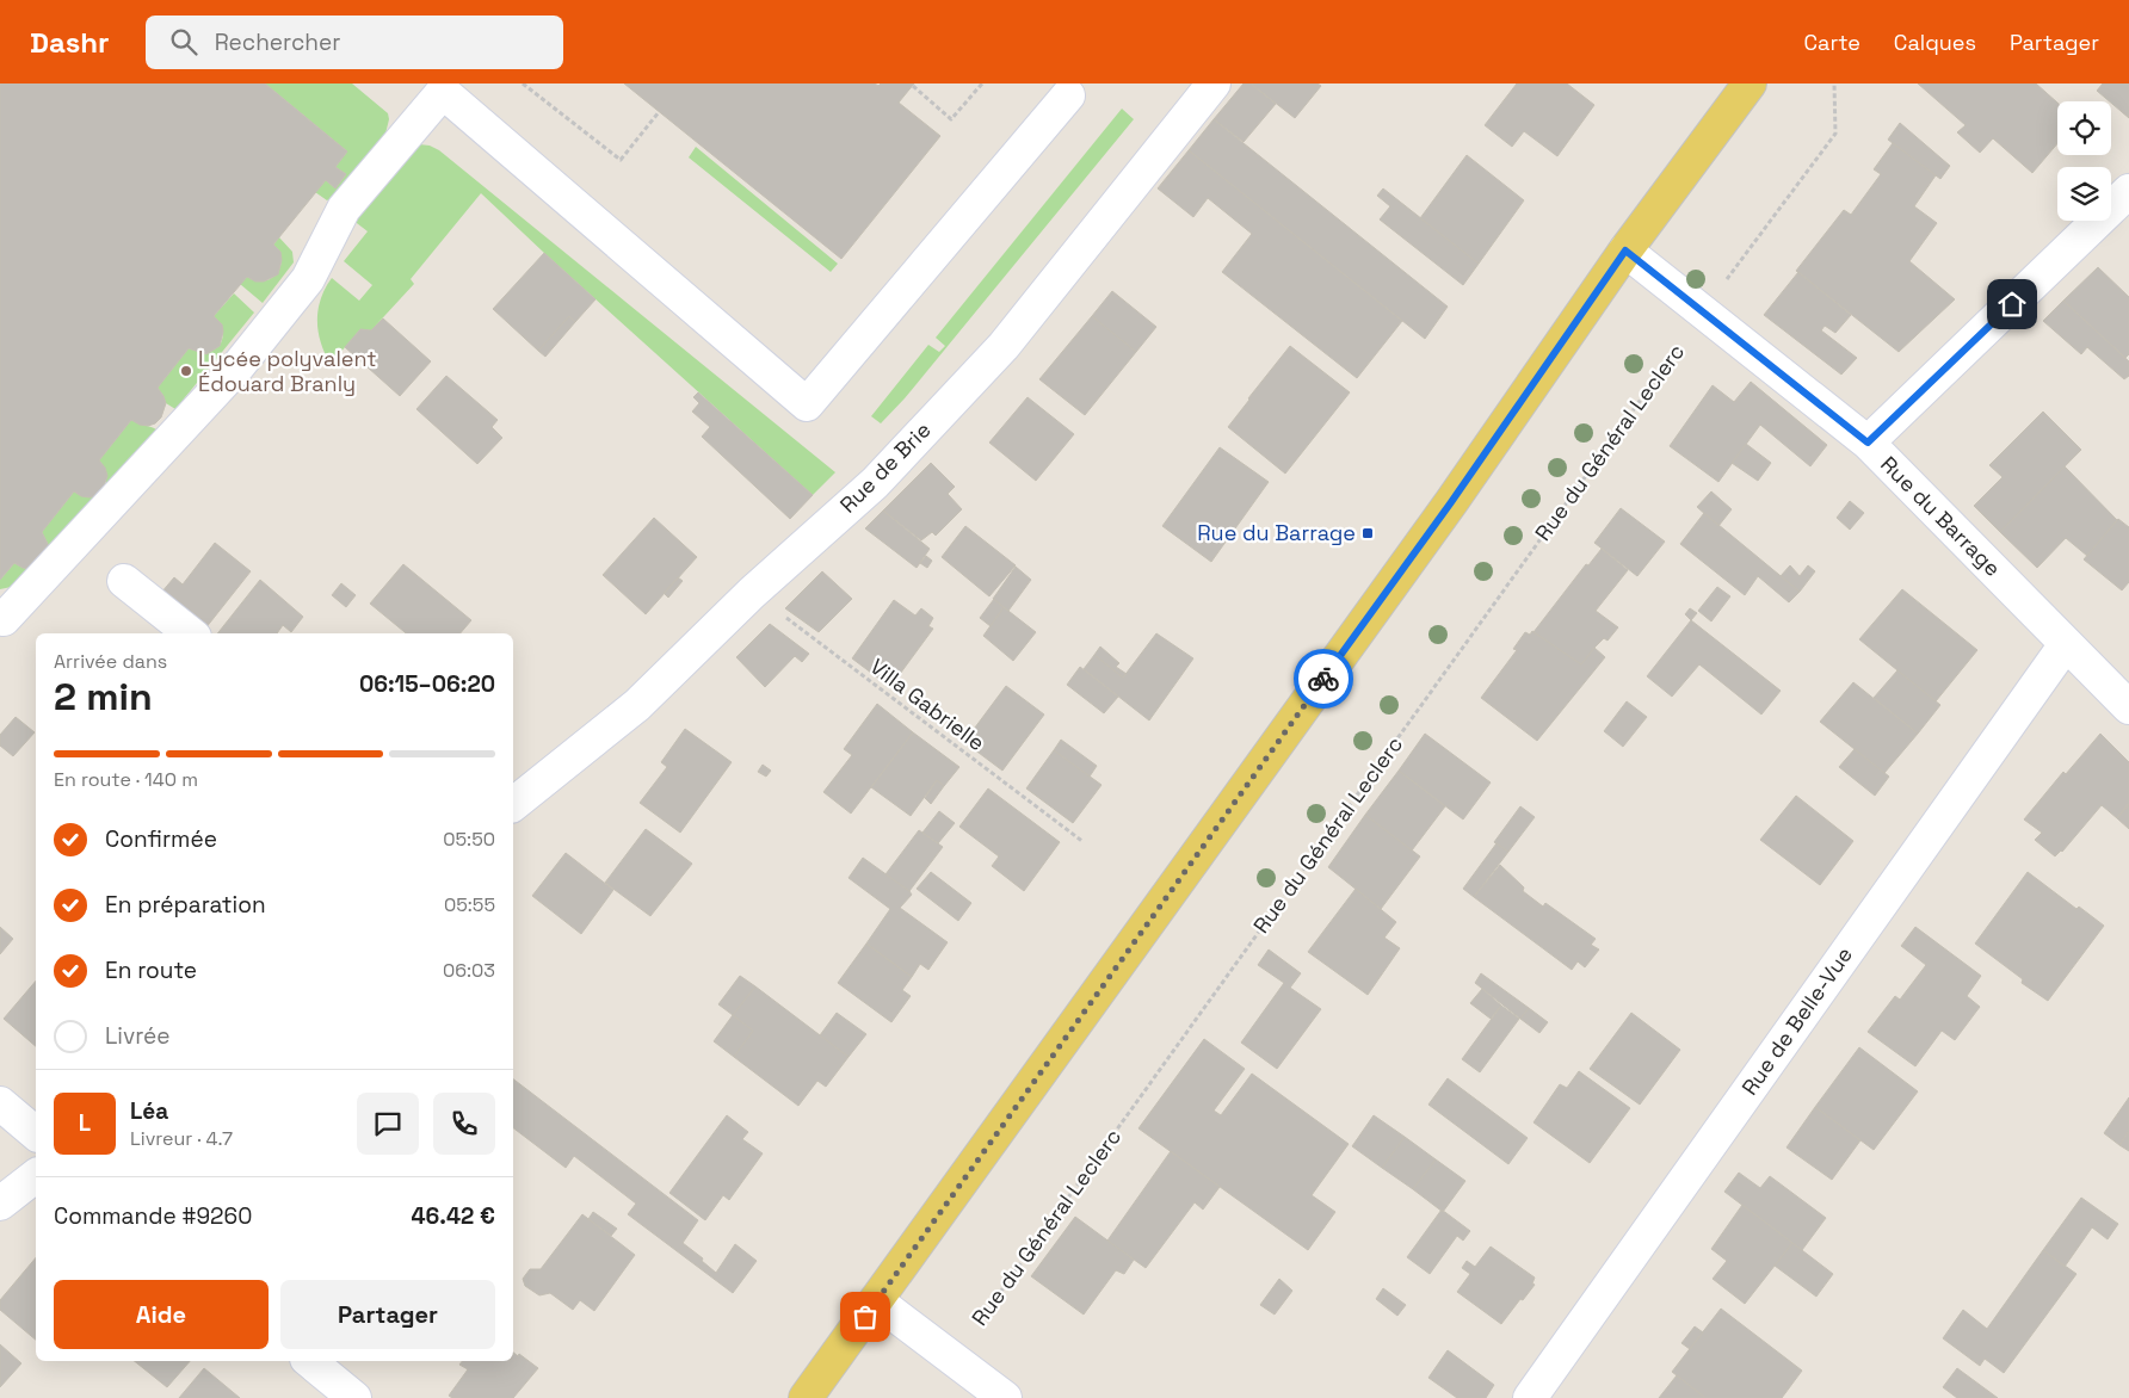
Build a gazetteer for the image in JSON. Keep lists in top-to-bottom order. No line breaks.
{"streets":{"street":["Rue de Brie","Rue du Barrage","Rue de Belle-Vue"],"path":["Rue du Général Leclerc","Villa Gabrielle"]},"crossings":[["Rue de Brie","Villa Gabrielle"],["Rue du Barrage","Rue de Belle-Vue"]],"places":{"other":["Lycée polyvalent Édouard Branly"],"transit":["Rue du Barrage"]},"page":{"header":"Dashr","search":"Rechercher","nav":["Carte","Calques","Partager"],"heading":["2 min","Arrivée dans","06:15–06:20"],"panel":["Léa","Livreur · 4.7","Commande #9260","46.42 €"],"bar":"En route · 140 m","list":[["Confirmée","05:50"],["En préparation","05:55"],["En route","06:03"],"Livrée"],"round":"L","buttons":["Aide","Partager"]}}
